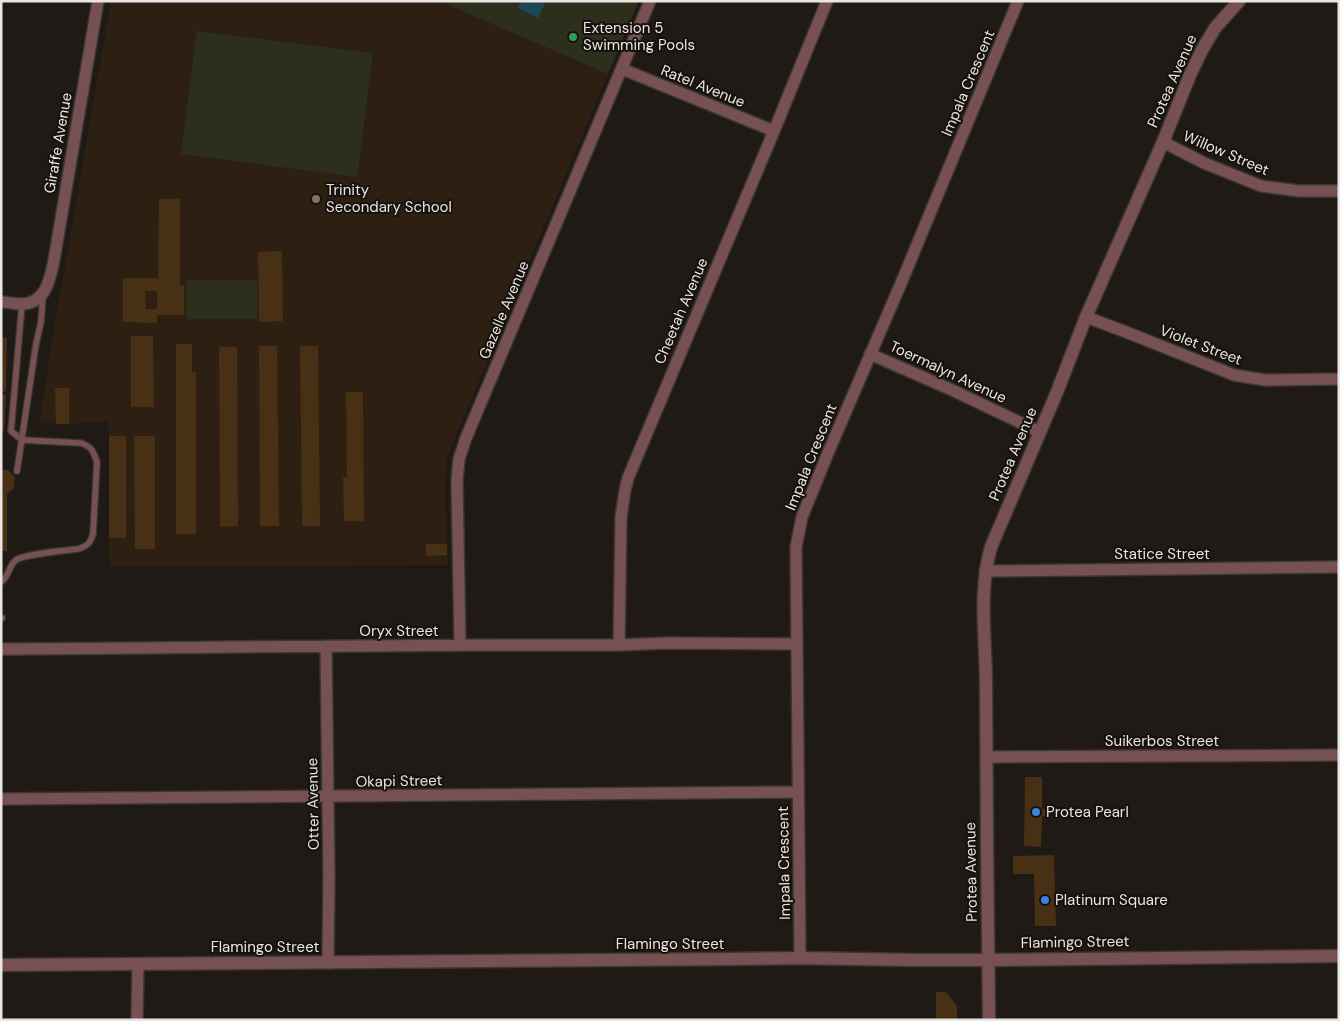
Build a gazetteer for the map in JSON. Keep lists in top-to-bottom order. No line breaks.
{"streets":{"street":["Protea Avenue","Impala Crescent","Ratel Avenue","Giraffe Avenue","Willow Street","Gazelle Avenue","Cheetah Avenue","Violet Street","Toermalyn Avenue","Statice Street","Oryx Street","Suikerbos Street","Okapi Street","Otter Avenue","Flamingo Street"]},"crossings":[["Protea Avenue","Willow Street"],["Protea Avenue","Violet Street"],["Protea Avenue","Toermalyn Avenue"],["Protea Avenue","Statice Street"],["Protea Avenue","Suikerbos Street"],["Protea Avenue","Flamingo Street"],["Impala Crescent","Toermalyn Avenue"],["Impala Crescent","Oryx Street"],["Impala Crescent","Okapi Street"],["Impala Crescent","Flamingo Street"],["Ratel Avenue","Gazelle Avenue"],["Ratel Avenue","Cheetah Avenue"],["Gazelle Avenue","Oryx Street"],["Cheetah Avenue","Oryx Street"],["Oryx Street","Otter Avenue"],["Okapi Street","Otter Avenue"],["Otter Avenue","Flamingo Street"]],"places":["Extension 5 Swimming Pools","Trinity Secondary School","Protea Pearl","Platinum Square"]}
